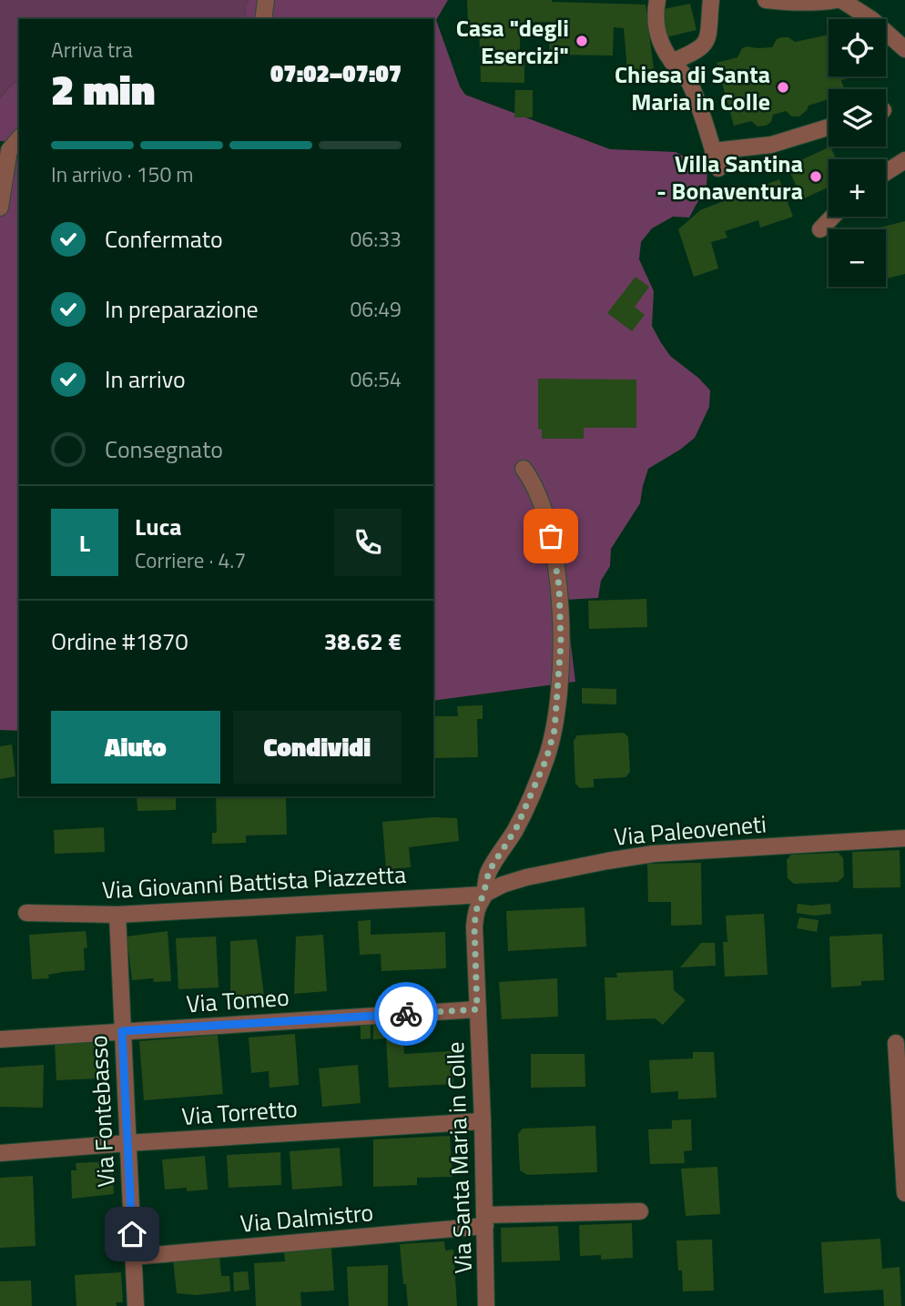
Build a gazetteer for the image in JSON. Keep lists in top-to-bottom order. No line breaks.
{"streets":{"street":["Via Paleoveneti","Via Giovanni Battista Piazzetta","Via Tomeo","Via Fontebasso","Via Torretto","Via Santa Maria in Colle","Via Dalmistro"]},"crossings":[["Via Paleoveneti","Via Giovanni Battista Piazzetta"],["Via Paleoveneti","Via Santa Maria in Colle"],["Via Giovanni Battista Piazzetta","Via Fontebasso"],["Via Giovanni Battista Piazzetta","Via Santa Maria in Colle"],["Via Tomeo","Via Fontebasso"],["Via Tomeo","Via Santa Maria in Colle"],["Via Fontebasso","Via Torretto"],["Via Fontebasso","Via Dalmistro"],["Via Torretto","Via Santa Maria in Colle"],["Via Santa Maria in Colle","Via Dalmistro"]],"places":["Casa \"degli Esercizi\"","Chiesa di Santa Maria in Colle","Villa Santina - Bonaventura"],"page":{"map_buttons":["+","−"],"heading":["2 min","Arriva tra","07:02–07:07"],"panel":["Luca","Corriere · 4.7","Ordine #1870","38.62 €"],"bar":"In arrivo · 150 m","list":[["Confermato","06:33"],["In preparazione","06:49"],["In arrivo","06:54"],"Consegnato"],"round":"L","buttons":["Aiuto","Condividi"]}}
